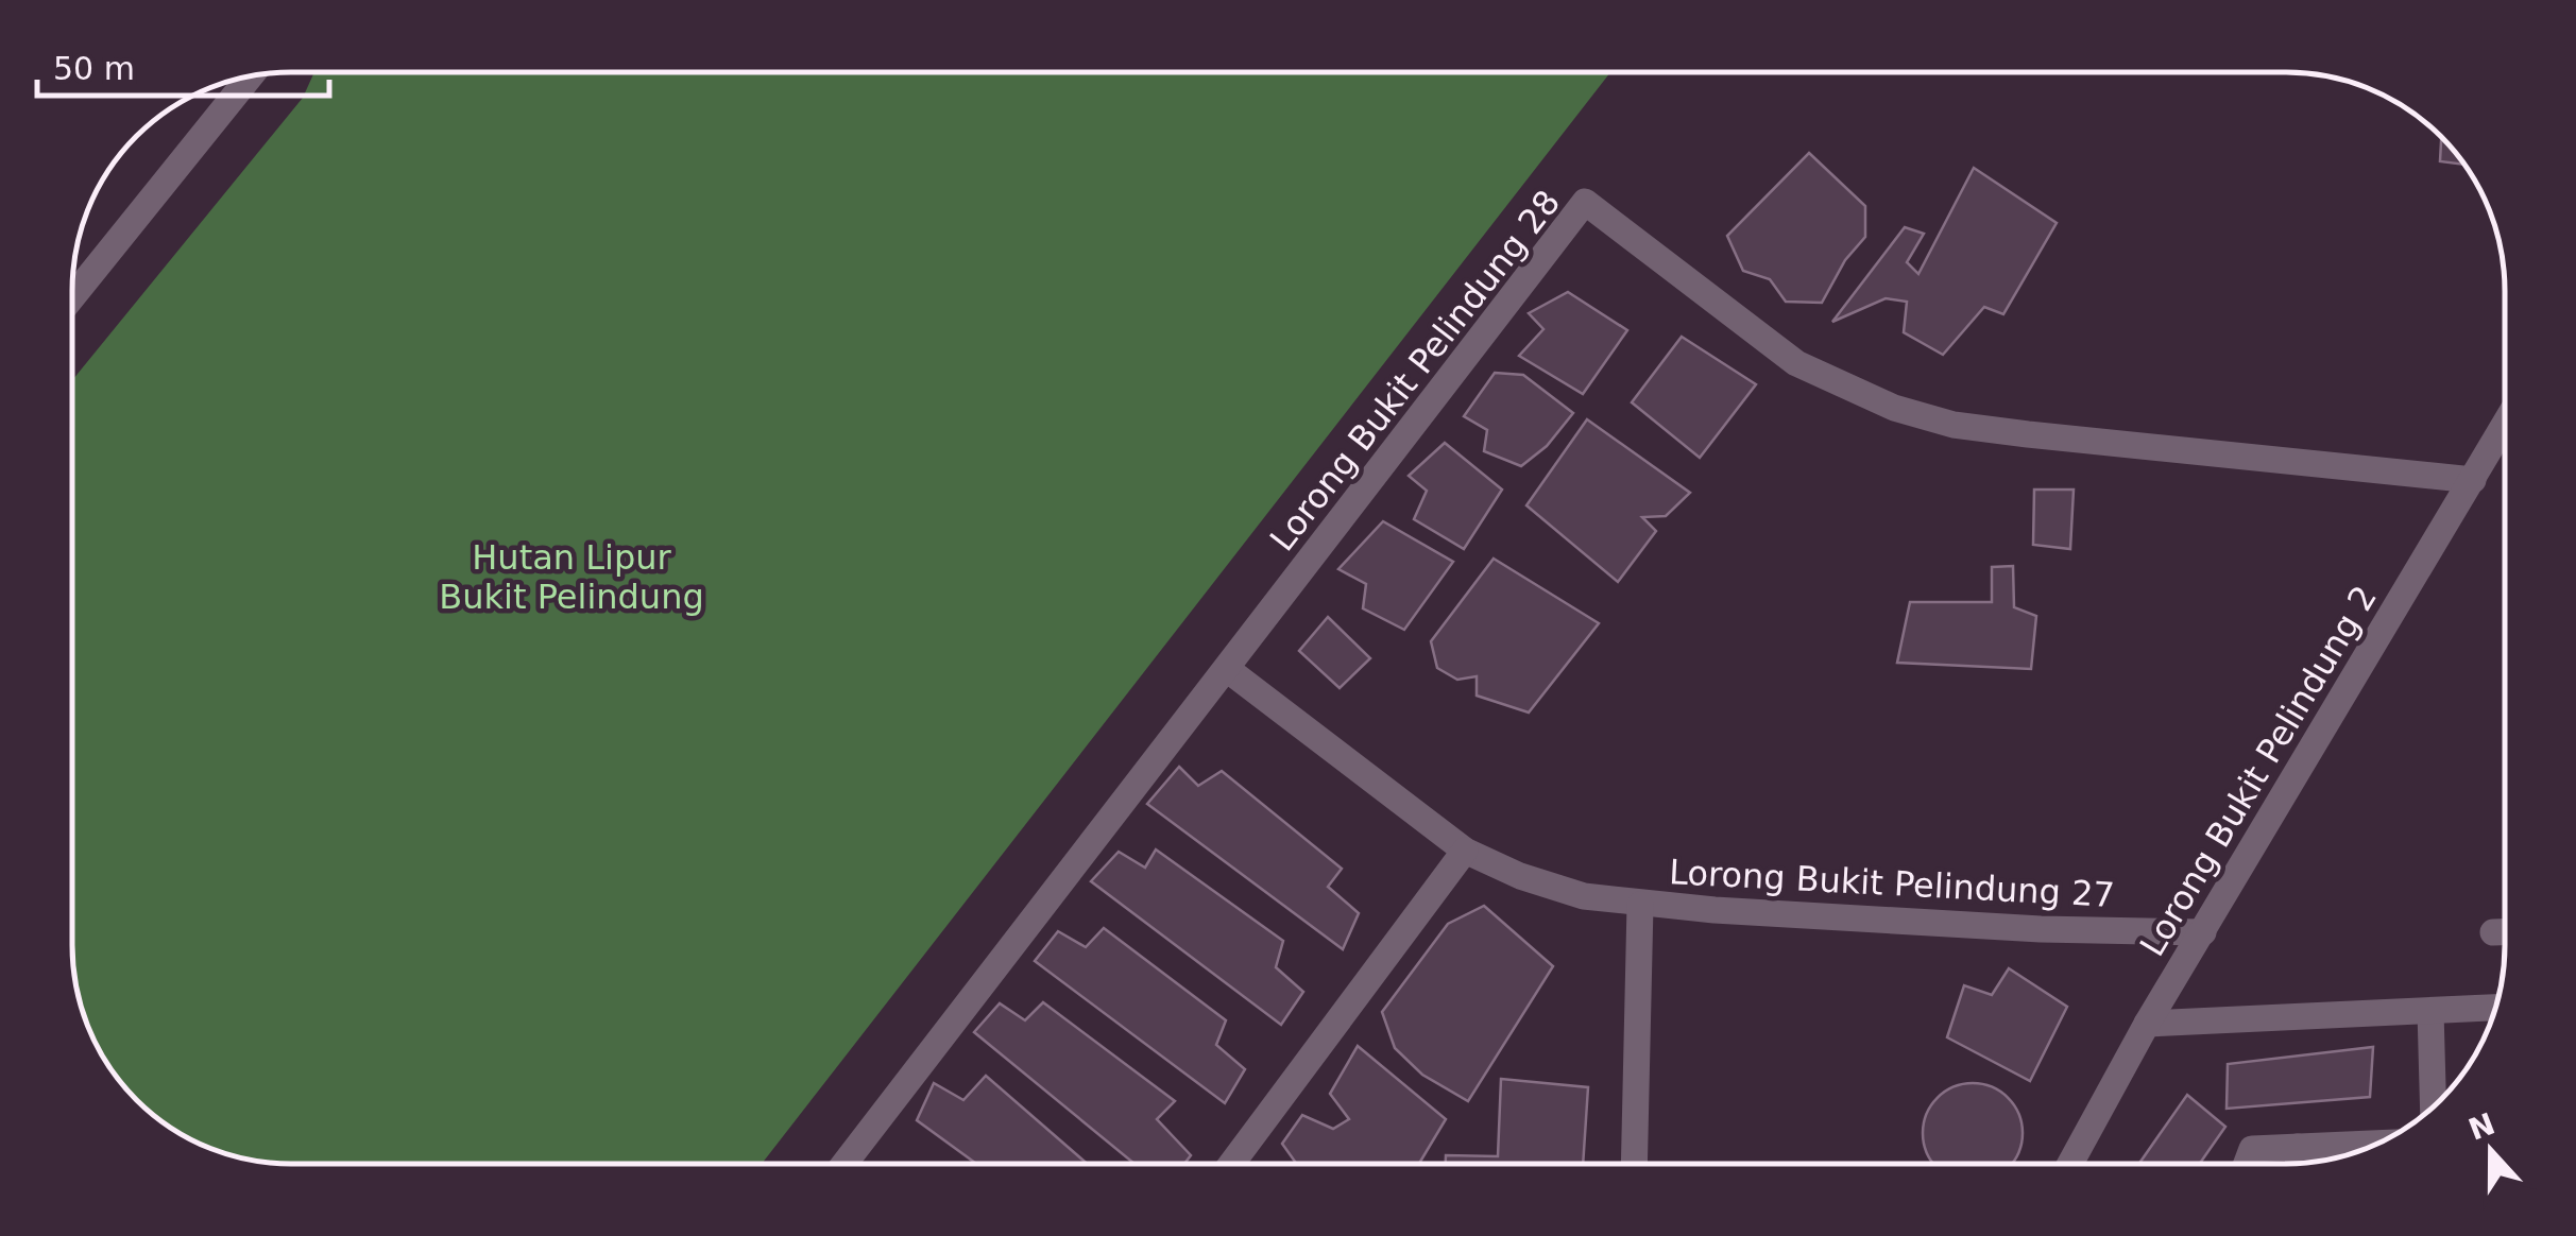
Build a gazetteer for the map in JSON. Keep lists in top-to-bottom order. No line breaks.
{"streets":{"street":["Lorong Bukit Pelindung 28","Lorong Bukit Pelindung 2","Lorong Bukit Pelindung 27"]},"crossings":[["Lorong Bukit Pelindung 28","Lorong Bukit Pelindung 2"],["Lorong Bukit Pelindung 28","Lorong Bukit Pelindung 27"],["Lorong Bukit Pelindung 2","Lorong Bukit Pelindung 27"]],"parks":["Hutan Lipur Bukit Pelindung"],"scale_bar":"50 m","north":"top"}
